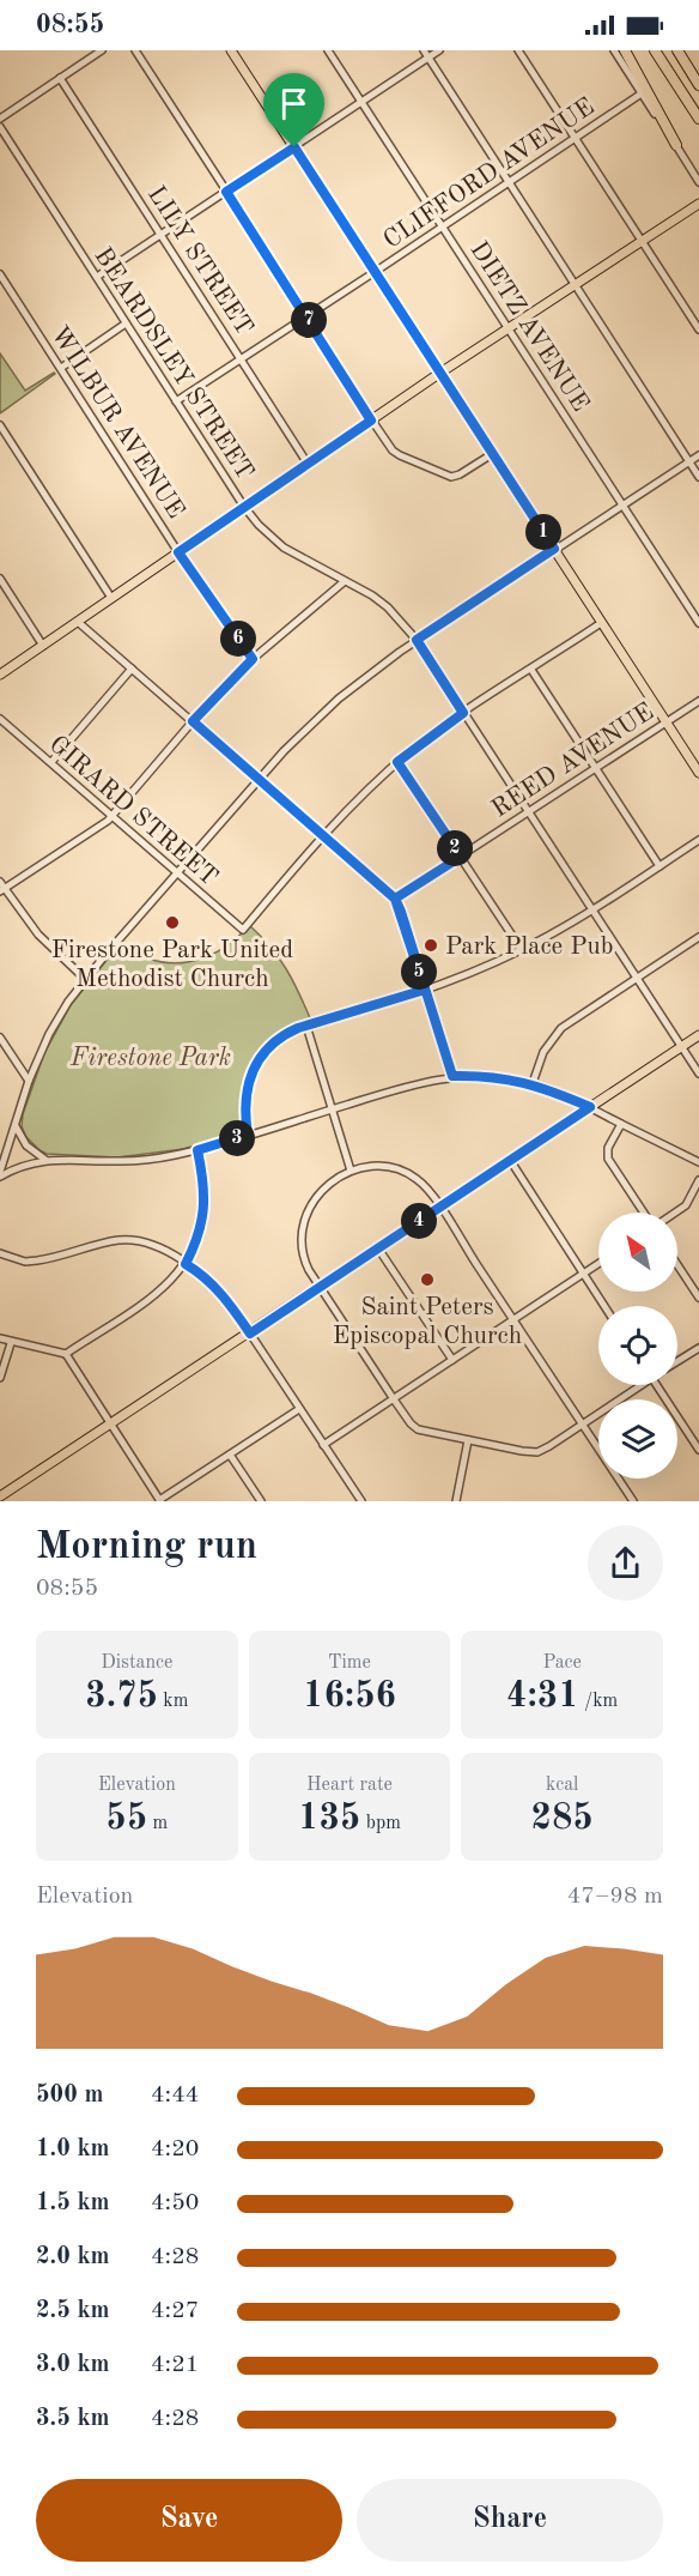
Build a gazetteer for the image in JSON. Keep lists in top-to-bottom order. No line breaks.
{"streets":{"street":["CLIFFORD AVENUE","LILY STREET","DIETZ AVENUE","BEARDSLEY STREET","WILBUR AVENUE","REED AVENUE","GIRARD STREET"]},"crossings":[["CLIFFORD AVENUE","LILY STREET"],["CLIFFORD AVENUE","DIETZ AVENUE"],["CLIFFORD AVENUE","BEARDSLEY STREET"],["BEARDSLEY STREET","REED AVENUE"]],"parks":["Firestone Park"],"places":["Firestone Park United Methodist Church","Park Place Pub","Saint Peters Episcopal Church"],"north":"top left","page":{"status":"08:55","pins":["7","1","6","2","5","3","4"],"heading":["Morning run","08:55"],"stats":[["Distance","3.75 km"],["Time","16:56"],["Pace","4:31 /km"],["Elevation","55 m"],["Heart rate","135 bpm"],["kcal","285"]],"chart":["Elevation","47–98 m"],"list":[{"name":"500 m","note":"4:44"},{"name":"1.0 km","note":"4:20"},{"name":"1.5 km","note":"4:50"},{"name":"2.0 km","note":"4:28"},{"name":"2.5 km","note":"4:27"},{"name":"3.0 km","note":"4:21"},{"name":"3.5 km","note":"4:28"}],"buttons":["Save","Share"]}}
